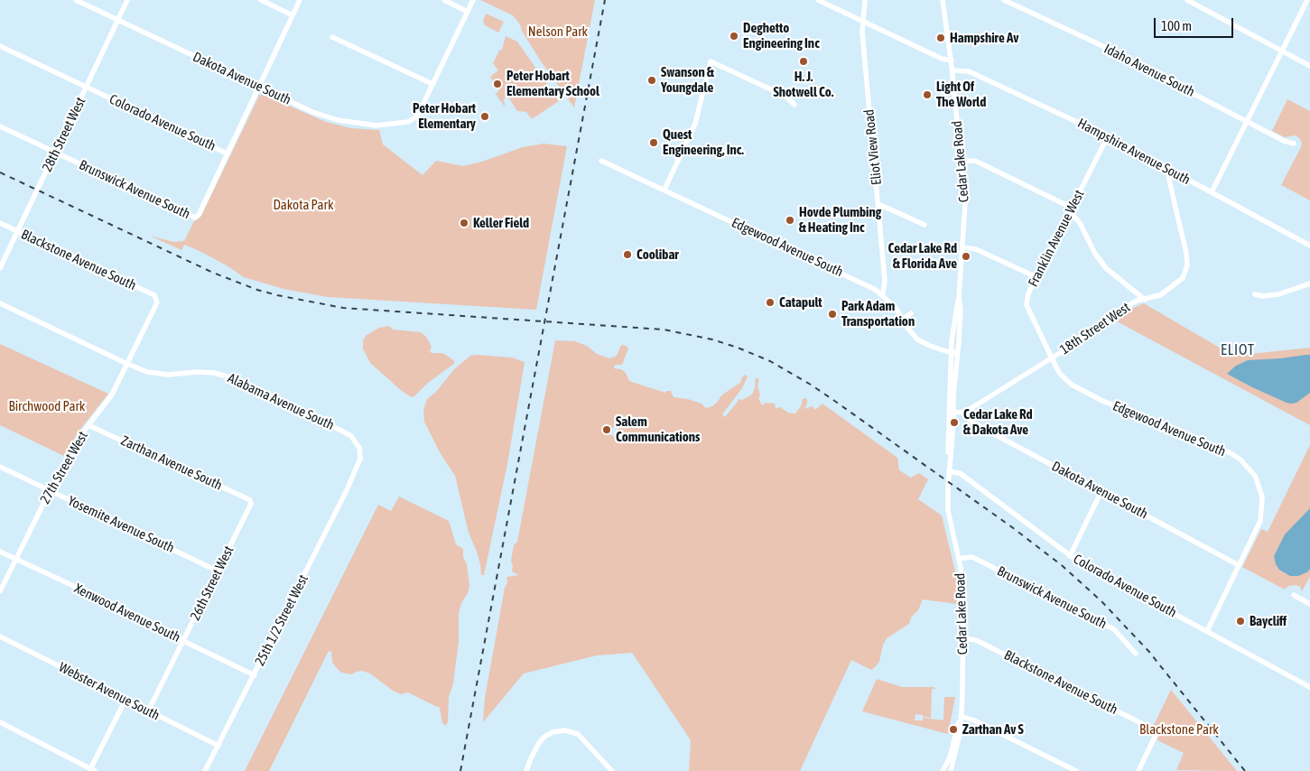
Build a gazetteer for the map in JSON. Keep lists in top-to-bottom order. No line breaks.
{"streets":{"street":["Idaho Avenue South","Dakota Avenue South","Colorado Avenue South","28th Street West","Eliot View Road","Hampshire Avenue South","Cedar Lake Road","Brunswick Avenue South","Franklin Avenue West","Edgewood Avenue South","Blackstone Avenue South","18th Street West","Alabama Avenue South","Zarthan Avenue South","27th Street West","Yosemite Avenue South","26th Street West","Xenwood Avenue South","25th 1/2 Street West","Webster Avenue South"]},"crossings":[["Dakota Avenue South","28th Street West"],["Dakota Avenue South","Edgewood Avenue South"],["Colorado Avenue South","28th Street West"],["Colorado Avenue South","Cedar Lake Road"],["Colorado Avenue South","Brunswick Avenue South"],["Colorado Avenue South","Edgewood Avenue South"],["28th Street West","Brunswick Avenue South"],["28th Street West","Blackstone Avenue South"],["Eliot View Road","Edgewood Avenue South"],["Hampshire Avenue South","Cedar Lake Road"],["Hampshire Avenue South","Franklin Avenue West"],["Hampshire Avenue South","18th Street West"],["Cedar Lake Road","Brunswick Avenue South"],["Cedar Lake Road","Edgewood Avenue South"],["Cedar Lake Road","Blackstone Avenue South"],["Franklin Avenue West","Edgewood Avenue South"],["Franklin Avenue West","18th Street West"],["Edgewood Avenue South","18th Street West"],["Blackstone Avenue South","27th Street West"],["Alabama Avenue South","27th Street West"],["Alabama Avenue South","25th 1/2 Street West"],["Zarthan Avenue South","27th Street West"],["Zarthan Avenue South","26th Street West"],["27th Street West","Yosemite Avenue South"],["27th Street West","Xenwood Avenue South"],["Yosemite Avenue South","26th Street West"],["26th Street West","Xenwood Avenue South"],["26th Street West","Webster Avenue South"],["Xenwood Avenue South","25th 1/2 Street West"],["25th 1/2 Street West","Webster Avenue South"]],"districts":["ELIOT"],"parks":["Nelson Park","Dakota Park","Birchwood Park","Blackstone Park"],"places":["Deghetto Engineering Inc","Hampshire Av","H. J. Shotwell Co.","Swanson & Youngdale","Peter Hobart Elementary School","Light Of The World","Peter Hobart Elementary","Quest Engineering, Inc.","Hovde Plumbing & Heating Inc","Keller Field","Coolibar","Cedar Lake Rd & Florida Ave","Catapult","Park Adam Transportation","Cedar Lake Rd & Dakota Ave","Salem Communications","Baycliff","Zarthan Av S"],"scale_bar":"100 m"}
